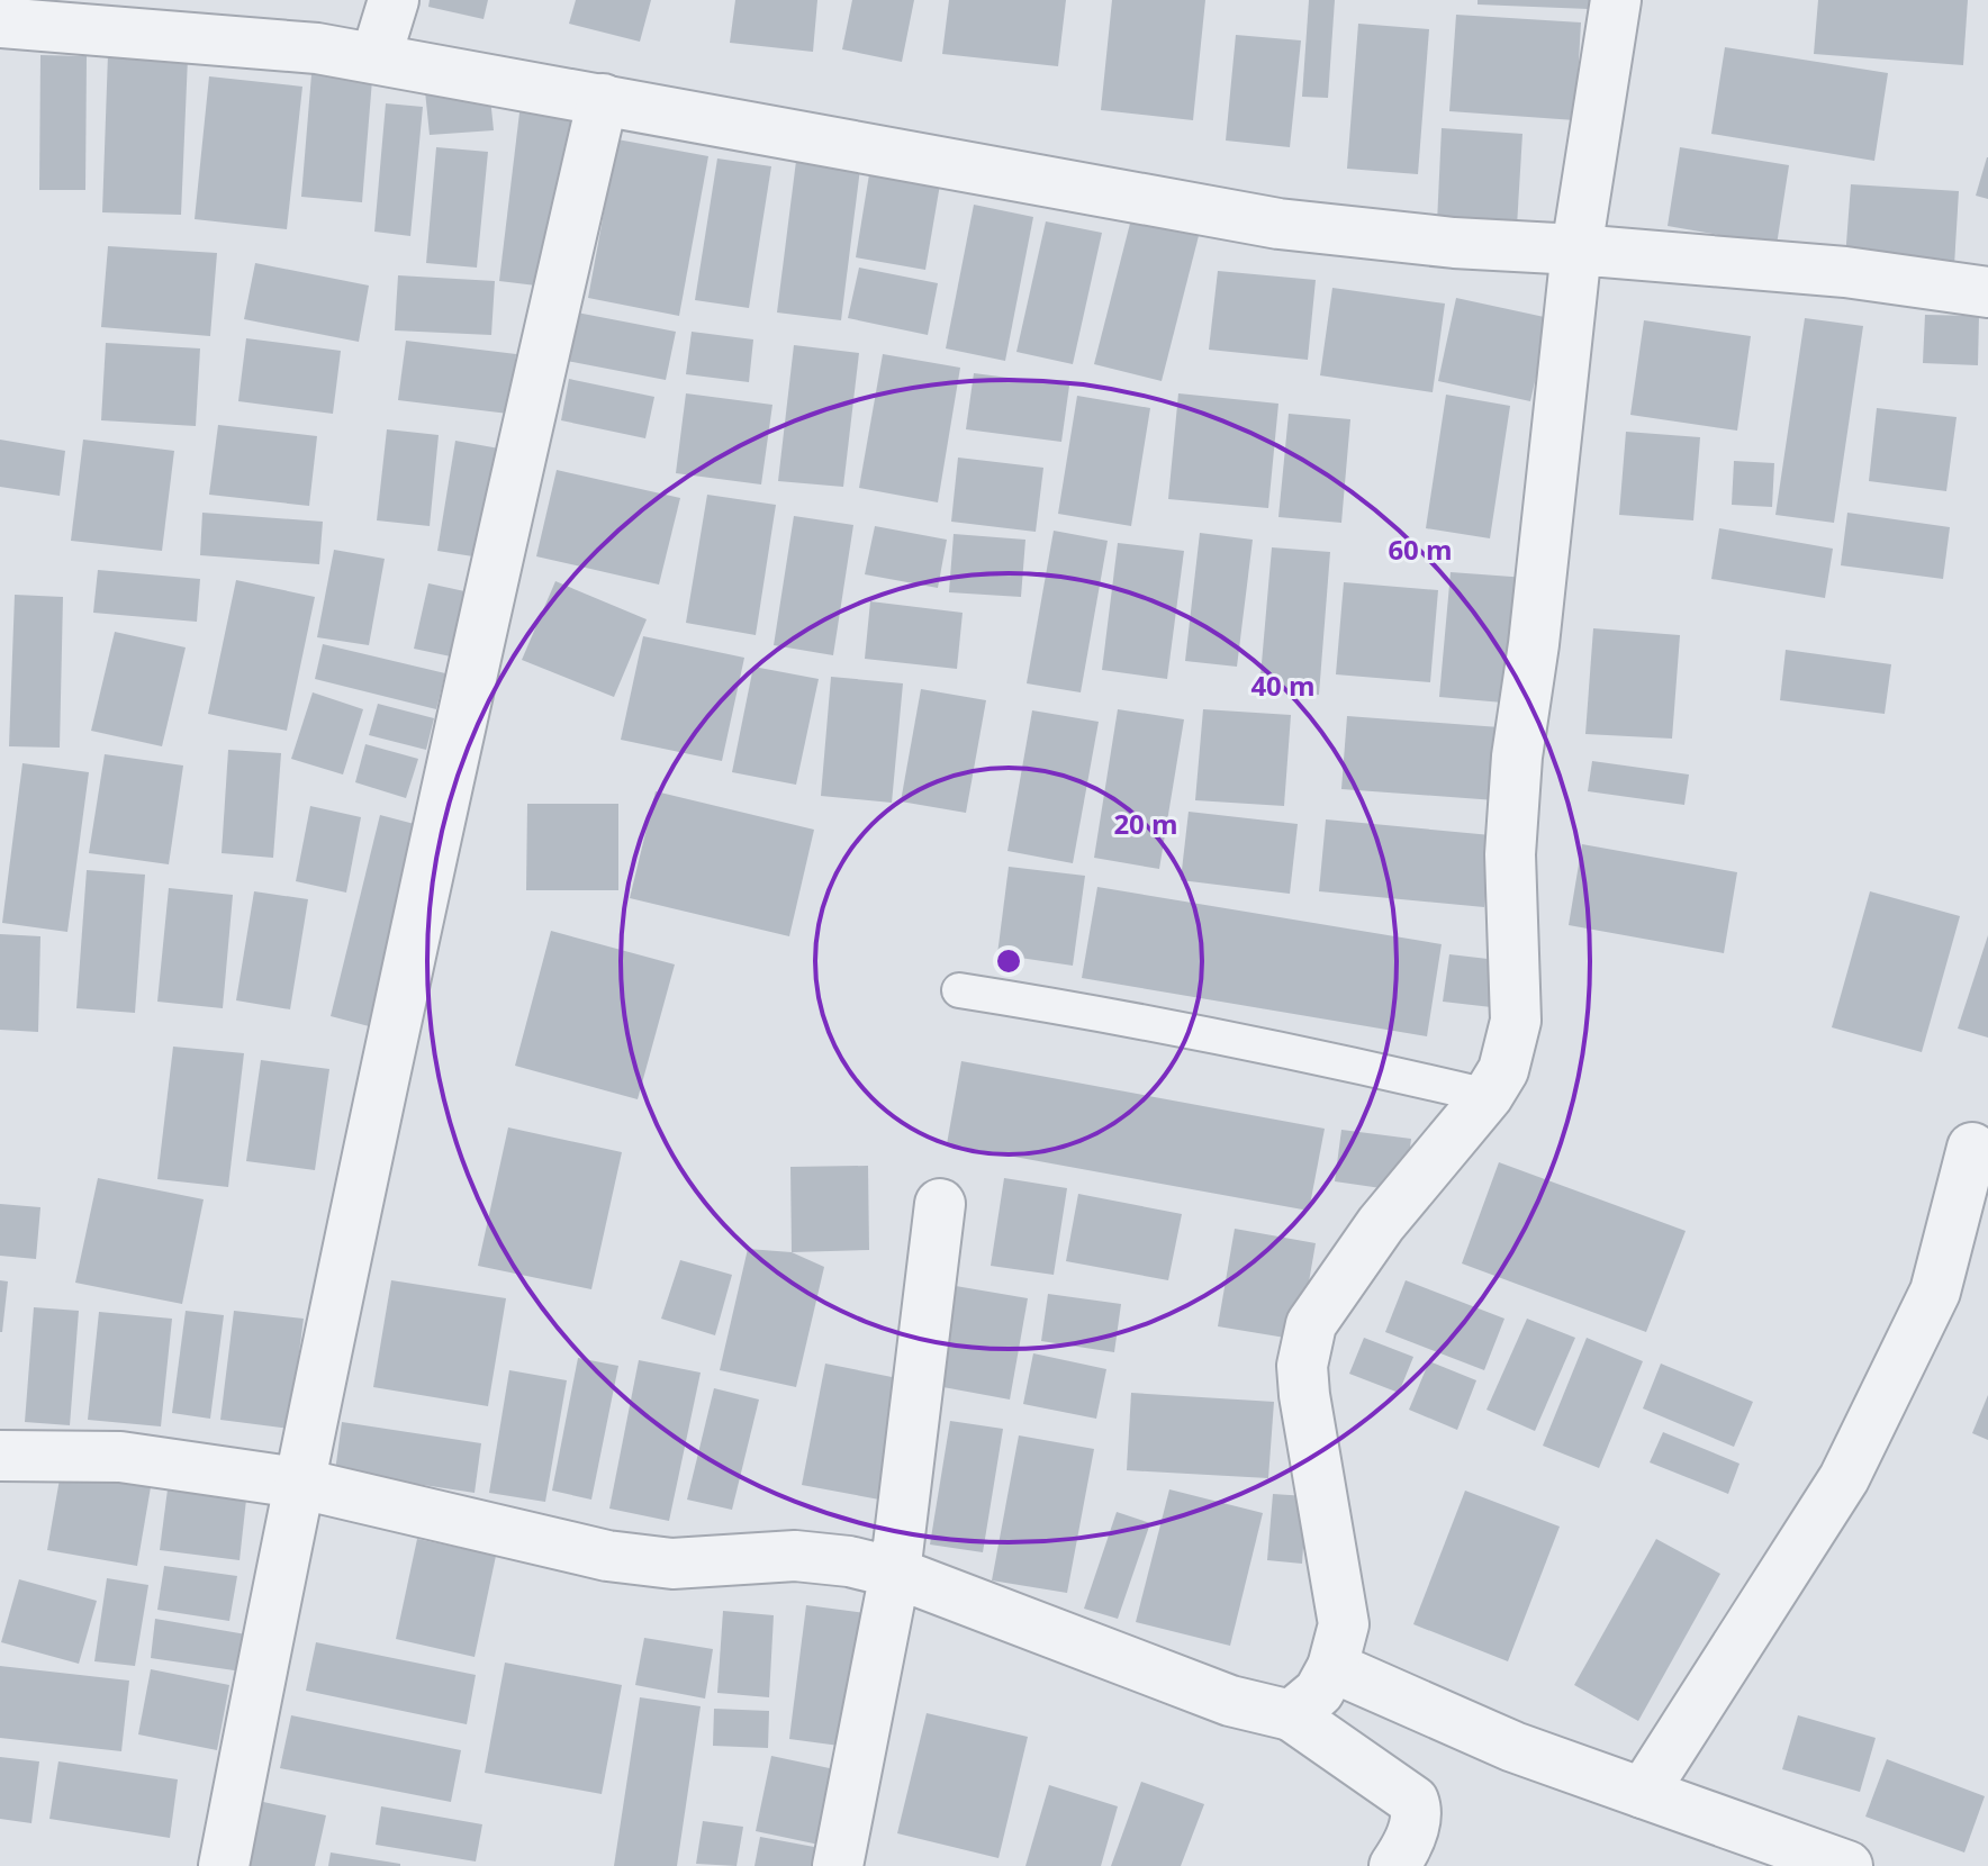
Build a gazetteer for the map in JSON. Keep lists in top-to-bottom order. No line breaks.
{"rings":["60 m","40 m","20 m"]}
